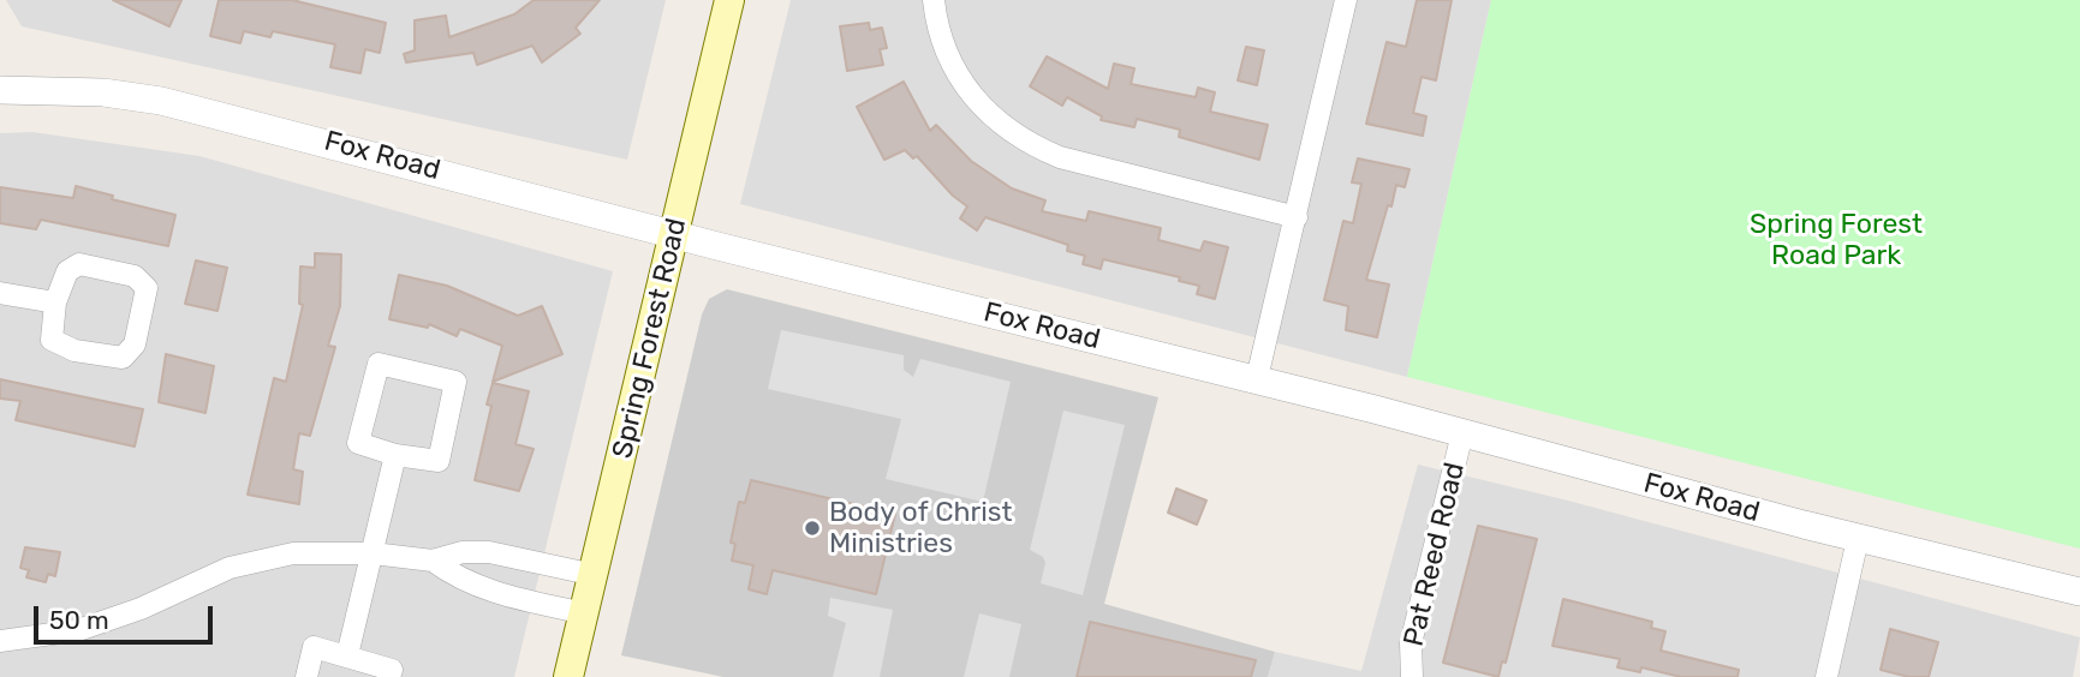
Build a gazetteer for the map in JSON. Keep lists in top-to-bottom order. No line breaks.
{"streets":{"main road":["Spring Forest Road"],"street":["Fox Road","Pat Reed Road"]},"crossings":[["Fox Road","Spring Forest Road"],["Fox Road","Pat Reed Road"]],"parks":["Spring Forest Road Park"],"places":["Body of Christ Ministries"],"scale_bar":"50 m"}
